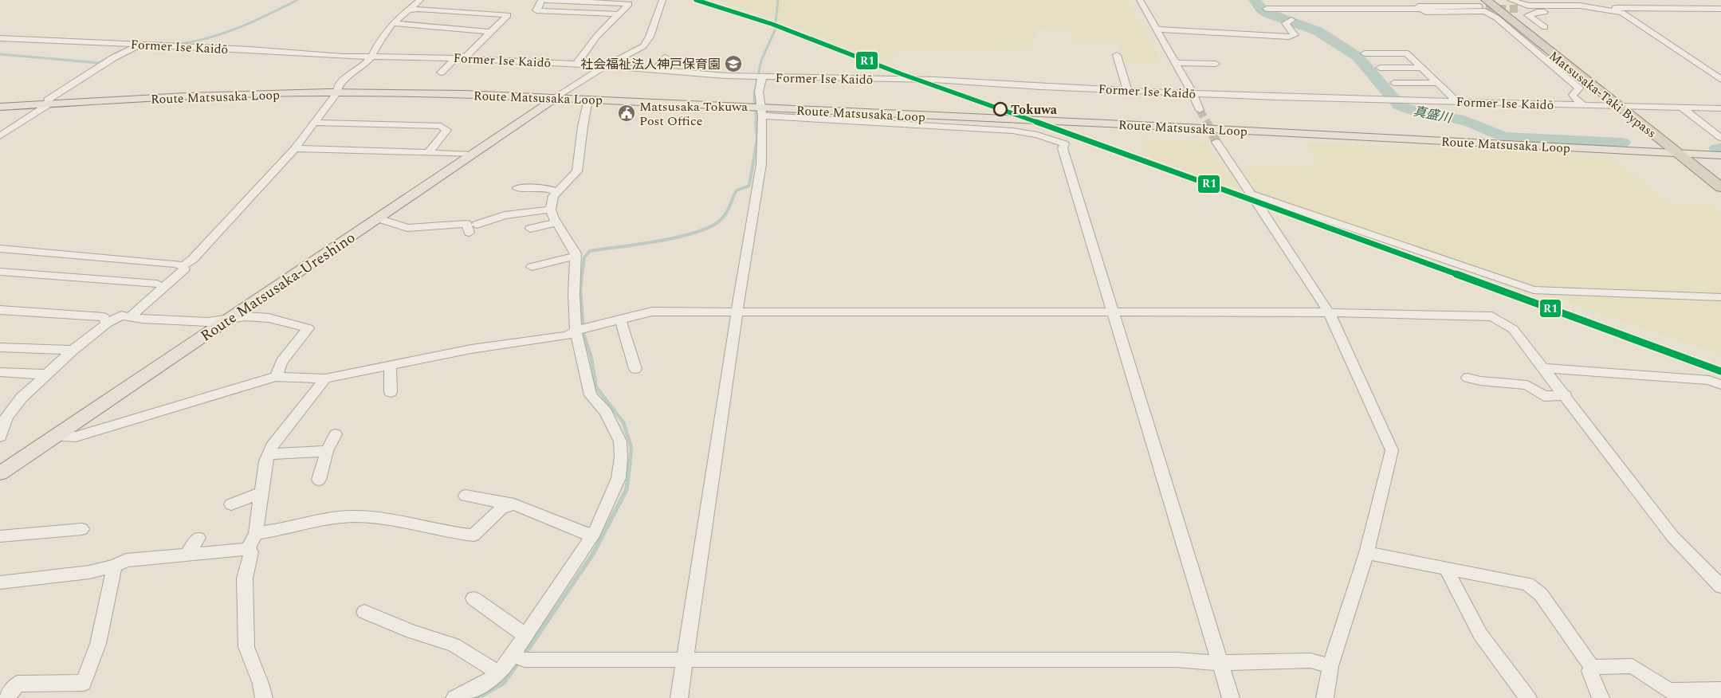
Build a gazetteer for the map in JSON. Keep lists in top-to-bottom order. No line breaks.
{"streets":{"highway":["Matsusaka-Taki Bypass"],"main road":["Route Matsusaka Loop","Route Matsusaka-Ureshino"],"street":["Former Ise Kaidō"]},"crossings":[["Former Ise Kaidō","Matsusaka-Taki Bypass"],["Matsusaka-Taki Bypass","Route Matsusaka Loop"],["Route Matsusaka Loop","Route Matsusaka-Ureshino"]],"water":["真盛川"],"places":{"school or university":["社会福祉法人神戸保育園"],"other":["Tokuwa"],"public building":["Matsusaka Tokuwa Post Office"]},"lines":["transit line R1"]}
